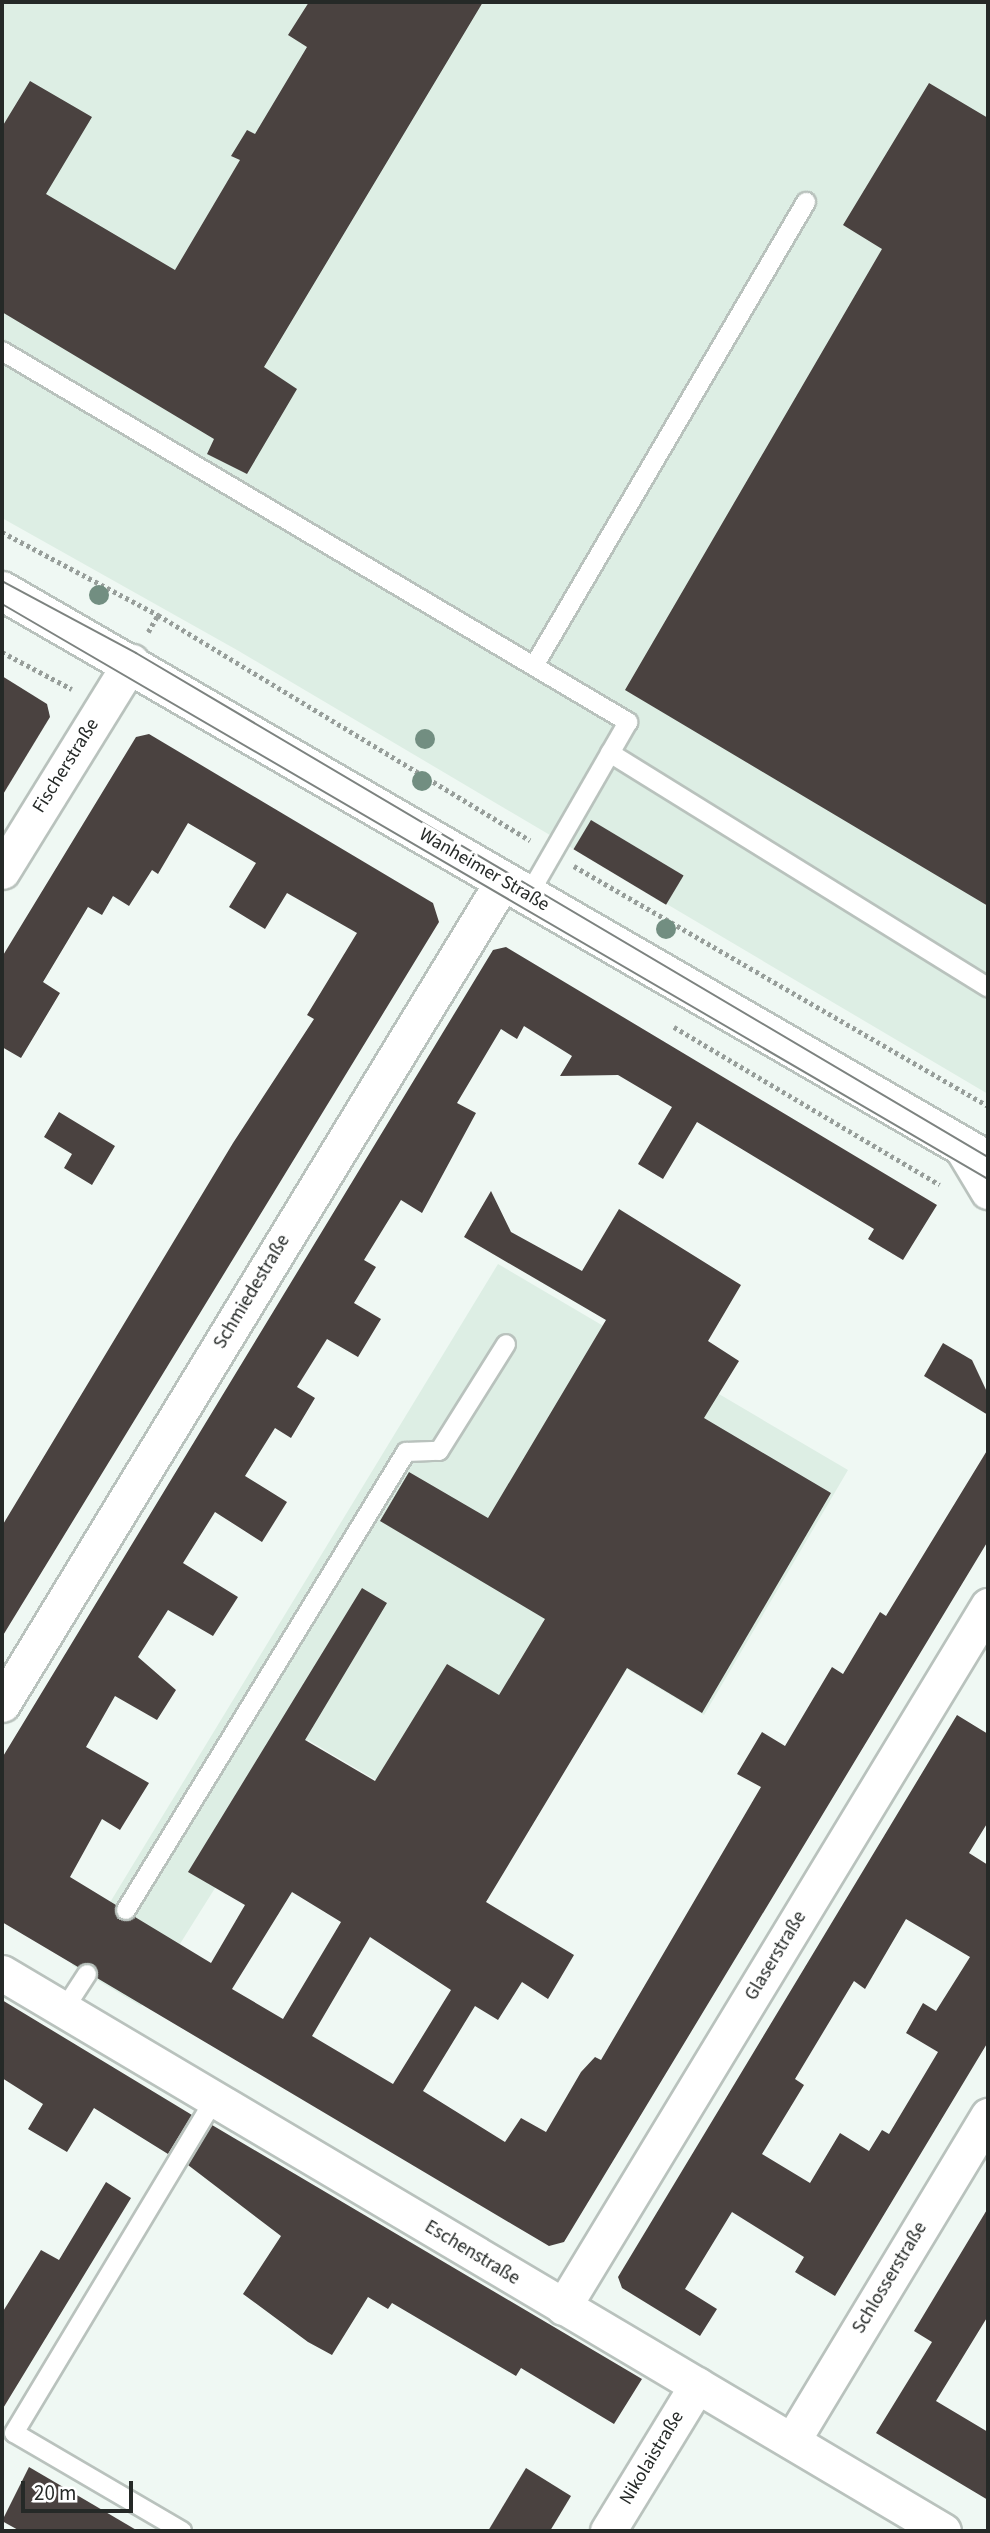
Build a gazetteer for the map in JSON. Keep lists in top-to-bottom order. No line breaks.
{"streets":{"street":["Fischerstraße","Wanheimer Straße","Schmiedestraße","Glaserstraße","Eschenstraße","Schlosserstraße","Nikolaistraße"]},"crossings":[["Fischerstraße","Wanheimer Straße"],["Wanheimer Straße","Schmiedestraße"],["Glaserstraße","Eschenstraße"],["Eschenstraße","Schlosserstraße"],["Eschenstraße","Nikolaistraße"]],"scale_bar":"20 m"}
